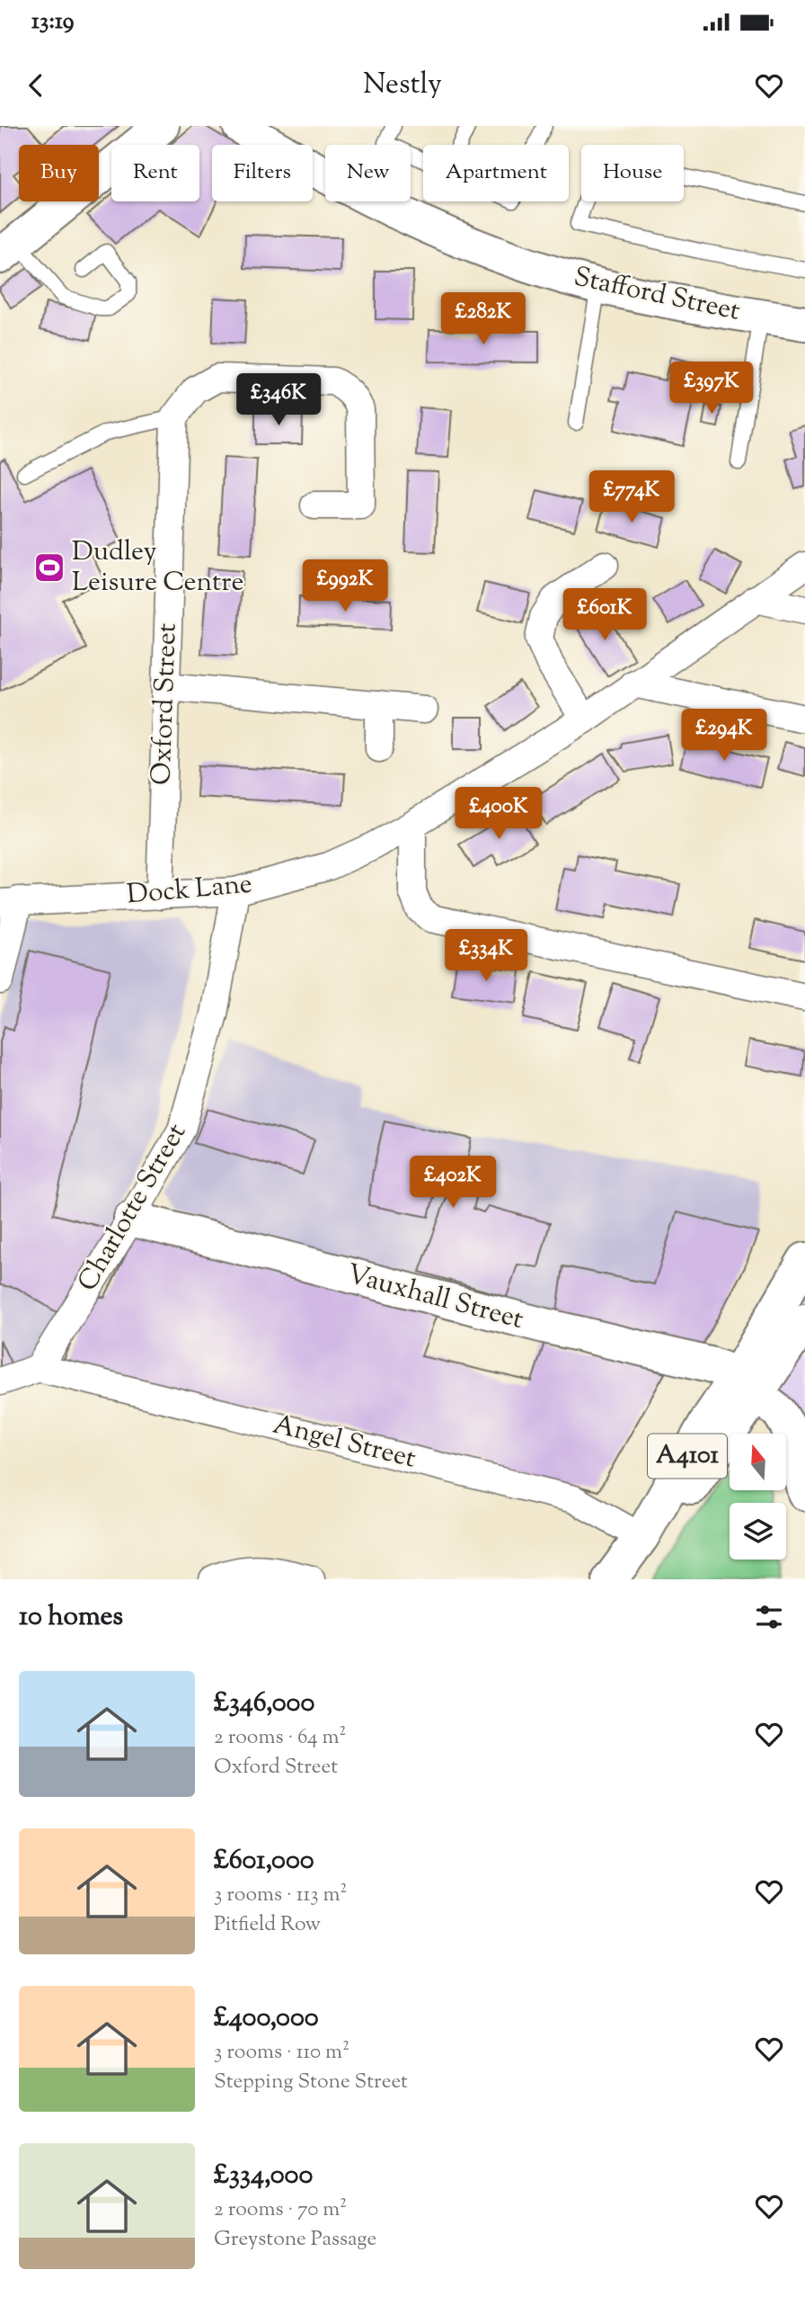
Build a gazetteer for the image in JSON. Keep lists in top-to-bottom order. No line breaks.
{"streets":{"main road":["Stafford Street","Vauxhall Street","A4101"],"street":["Oxford Street","Dock Lane","Charlotte Street","Angel Street"]},"crossings":[["Oxford Street","Dock Lane"],["Dock Lane","Charlotte Street"],["Charlotte Street","Vauxhall Street"],["Charlotte Street","Angel Street"],["Vauxhall Street","A4101"],["Angel Street","A4101"]],"places":{"sports":["Dudley Leisure Centre"]},"north":"top","page":{"status":"13:19","header":"Nestly","chip":["Buy","Rent","Filters","New","Apartment","House"],"price":["£282K","£397K","£346K","£774K","£992K","£601K","£294K","£400K","£334K","£402K"],"heading":"10 homes","list":[{"name":"£346,000","note":"2 rooms · 64 m² · Oxford Street"},{"name":"£601,000","note":"3 rooms · 113 m² · Pitfield Row"},{"name":"£400,000","note":"3 rooms · 110 m² · Stepping Stone Street"},{"name":"£334,000","note":"2 rooms · 70 m² · Greystone Passage"}]}}
